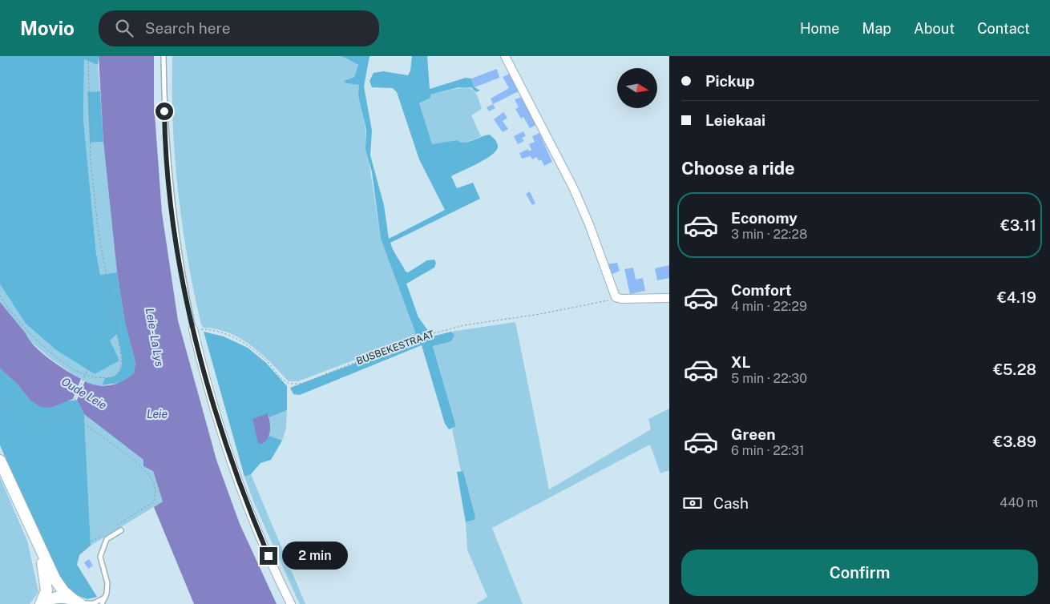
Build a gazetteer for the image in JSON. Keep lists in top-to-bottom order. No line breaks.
{"streets":{"path":["BUSBEKESTRAAT"]},"water":["Leie - La Lys","Oude Leie","Leie"],"north":"right","page":{"header":"Movio","search":"Search here","nav":["Home","Map","About","Contact"],"banner":["Pickup","Leiekaai"],"heading":"Choose a ride","list":[{"name":"Economy","note":"3 min · 22:28","value":"€3.11"},{"name":"Comfort","note":"4 min · 22:29","value":"€4.19"},{"name":"XL","note":"5 min · 22:30","value":"€5.28"},{"name":"Green","note":"6 min · 22:31","value":"€3.89"}],"pay":["Cash","440 m"],"bubble":"2 min","buttons":"Confirm"}}
